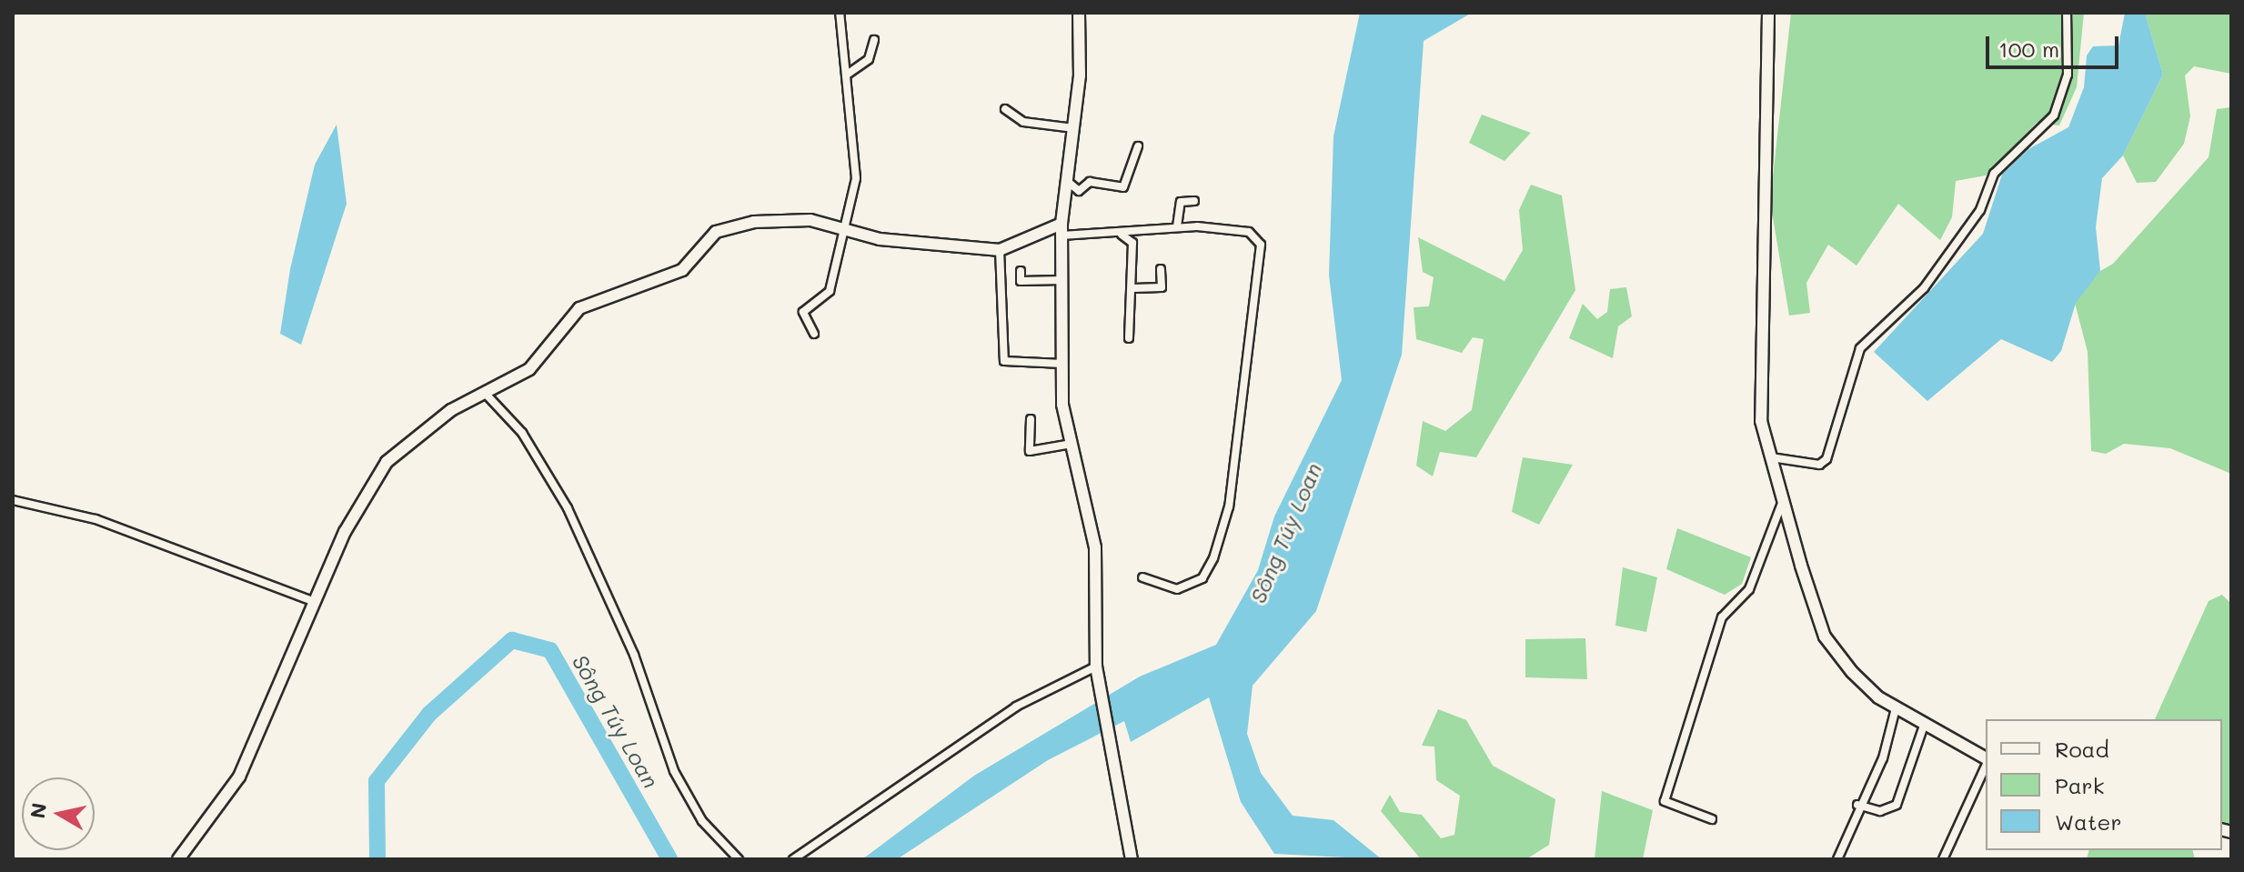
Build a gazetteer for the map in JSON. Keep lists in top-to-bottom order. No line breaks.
{"water":["Sông Túy Loan"],"legend":["Road","Park","Water"],"scale_bar":"100 m","north":"left"}
